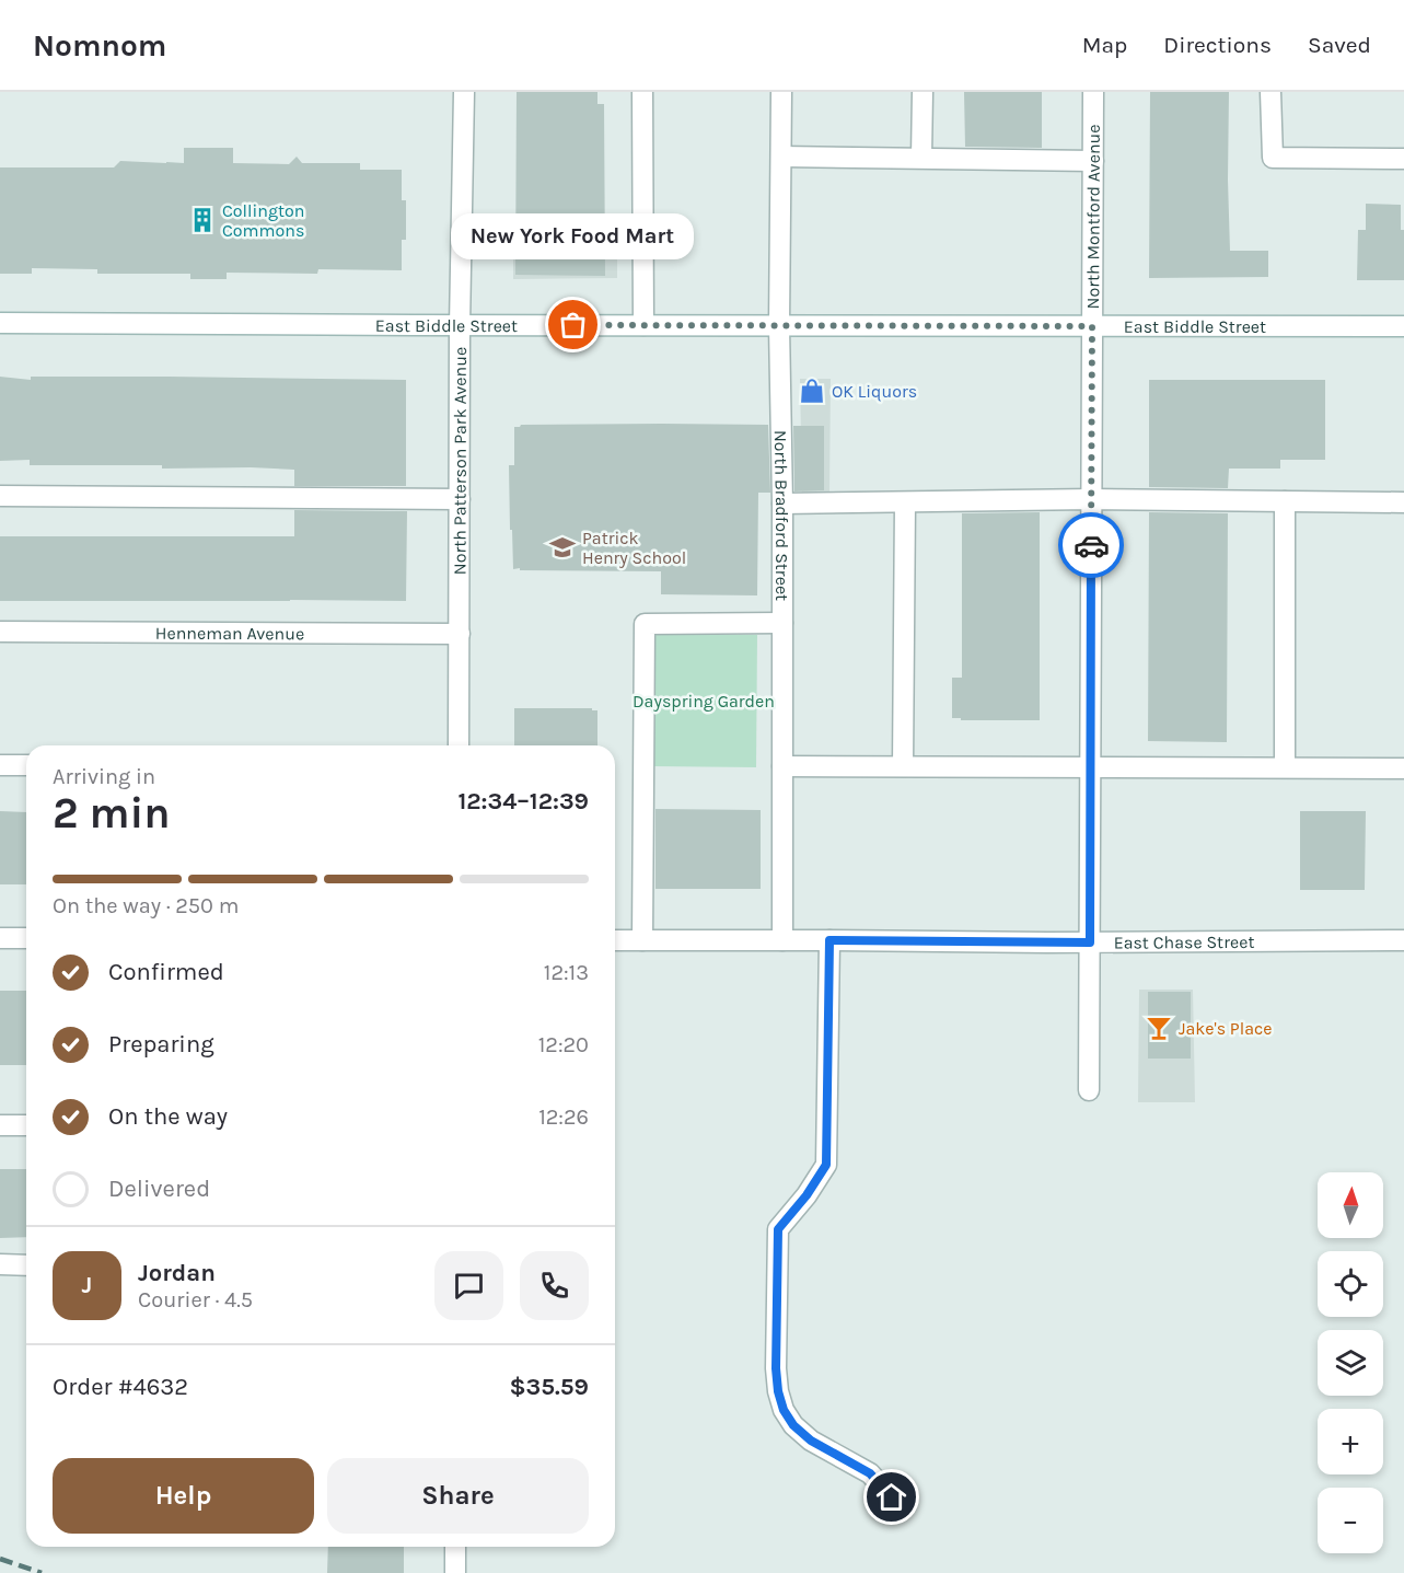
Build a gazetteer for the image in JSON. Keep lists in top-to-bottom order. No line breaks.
{"streets":{"street":["North Montford Avenue","East Biddle Street","North Patterson Park Avenue","North Bradford Street","Henneman Avenue","East Chase Street"]},"crossings":[["North Montford Avenue","East Biddle Street"],["North Montford Avenue","East Chase Street"],["East Biddle Street","North Patterson Park Avenue"],["East Biddle Street","North Bradford Street"],["North Patterson Park Avenue","Henneman Avenue"],["North Bradford Street","East Chase Street"]],"parks":["Dayspring Garden"],"places":{"building":["Collington Commons"],"other":["New York Food Mart"],"shop":["OK Liquors"],"school or university":["Patrick Henry School"],"bar":["Jake's Place"]},"north":"top","page":{"header":"Nomnom","nav":["Map","Directions","Saved"],"bubble":"New York Food Mart","heading":["2 min","Arriving in","12:34–12:39"],"panel":["Jordan","Courier · 4.5","Order #4632","$35.59"],"bar":"On the way · 250 m","list":[["Confirmed","12:13"],["Preparing","12:20"],["On the way","12:26"],"Delivered"],"map_buttons":["+","−"],"round":"J","buttons":["Help","Share"]}}
